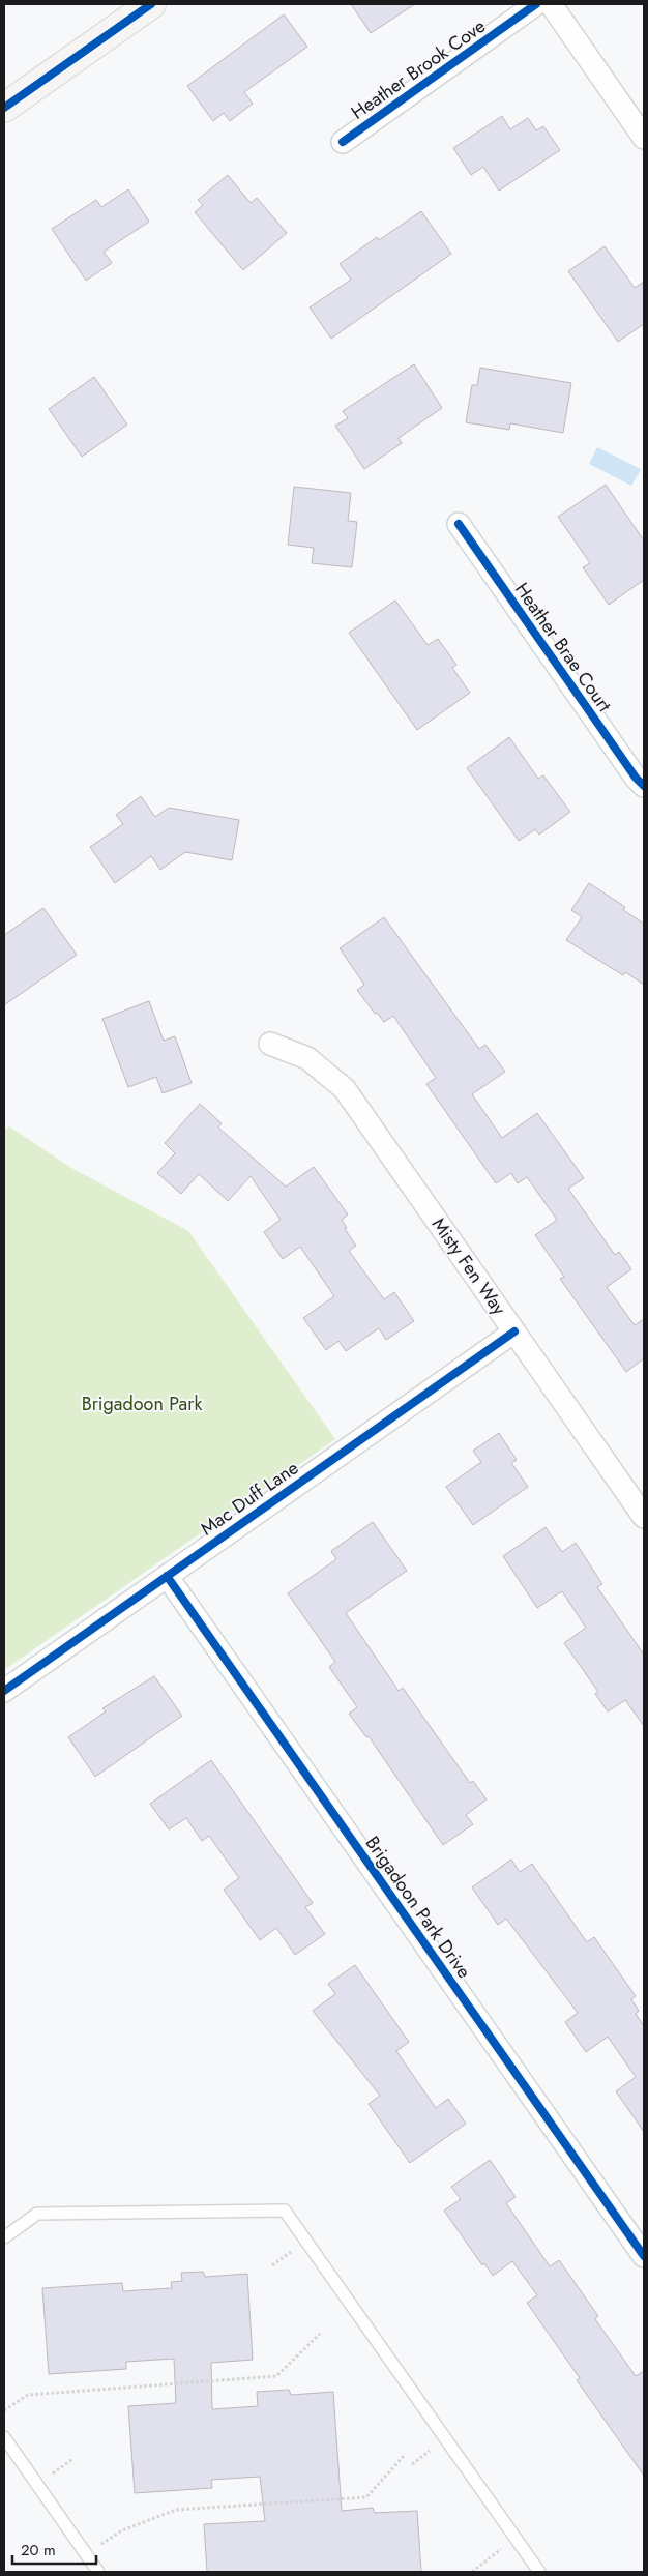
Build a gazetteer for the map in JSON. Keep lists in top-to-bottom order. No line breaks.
{"streets":{"street":["Heather Brook Cove","Heather Brae Court","Misty Fen Way","Mac Duff Lane","Brigadoon Park Drive"]},"crossings":[["Misty Fen Way","Mac Duff Lane"],["Mac Duff Lane","Brigadoon Park Drive"]],"parks":["Brigadoon Park"],"scale_bar":"20 m"}
